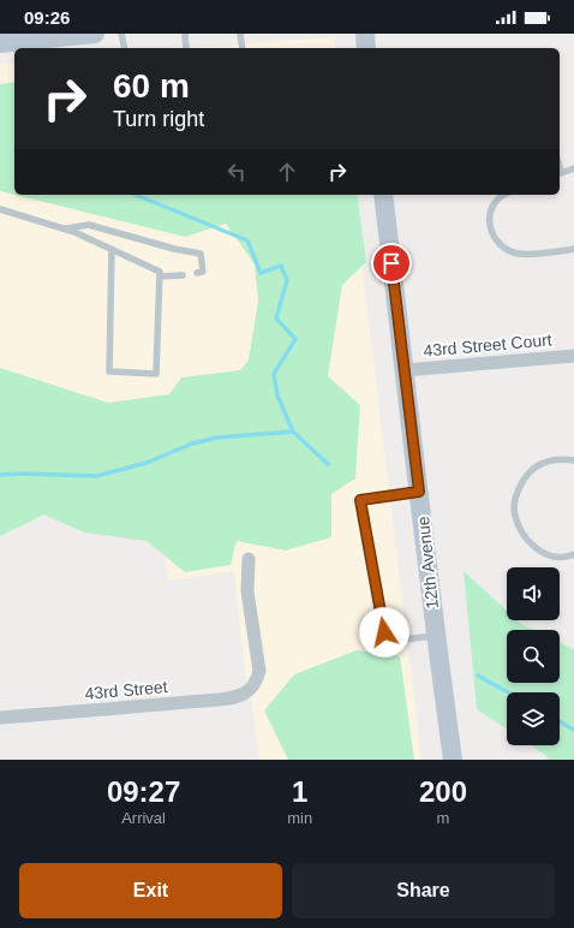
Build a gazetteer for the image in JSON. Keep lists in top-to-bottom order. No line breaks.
{"streets":{"street":["43rd Street Court","12th Avenue","43rd Street"]},"crossings":[["43rd Street Court","12th Avenue"]],"page":{"status":"09:26","turn":["60 m","Turn right"],"eta":["09:27","Arrival","1","min","200","m"],"buttons":["Exit","Share"]}}
